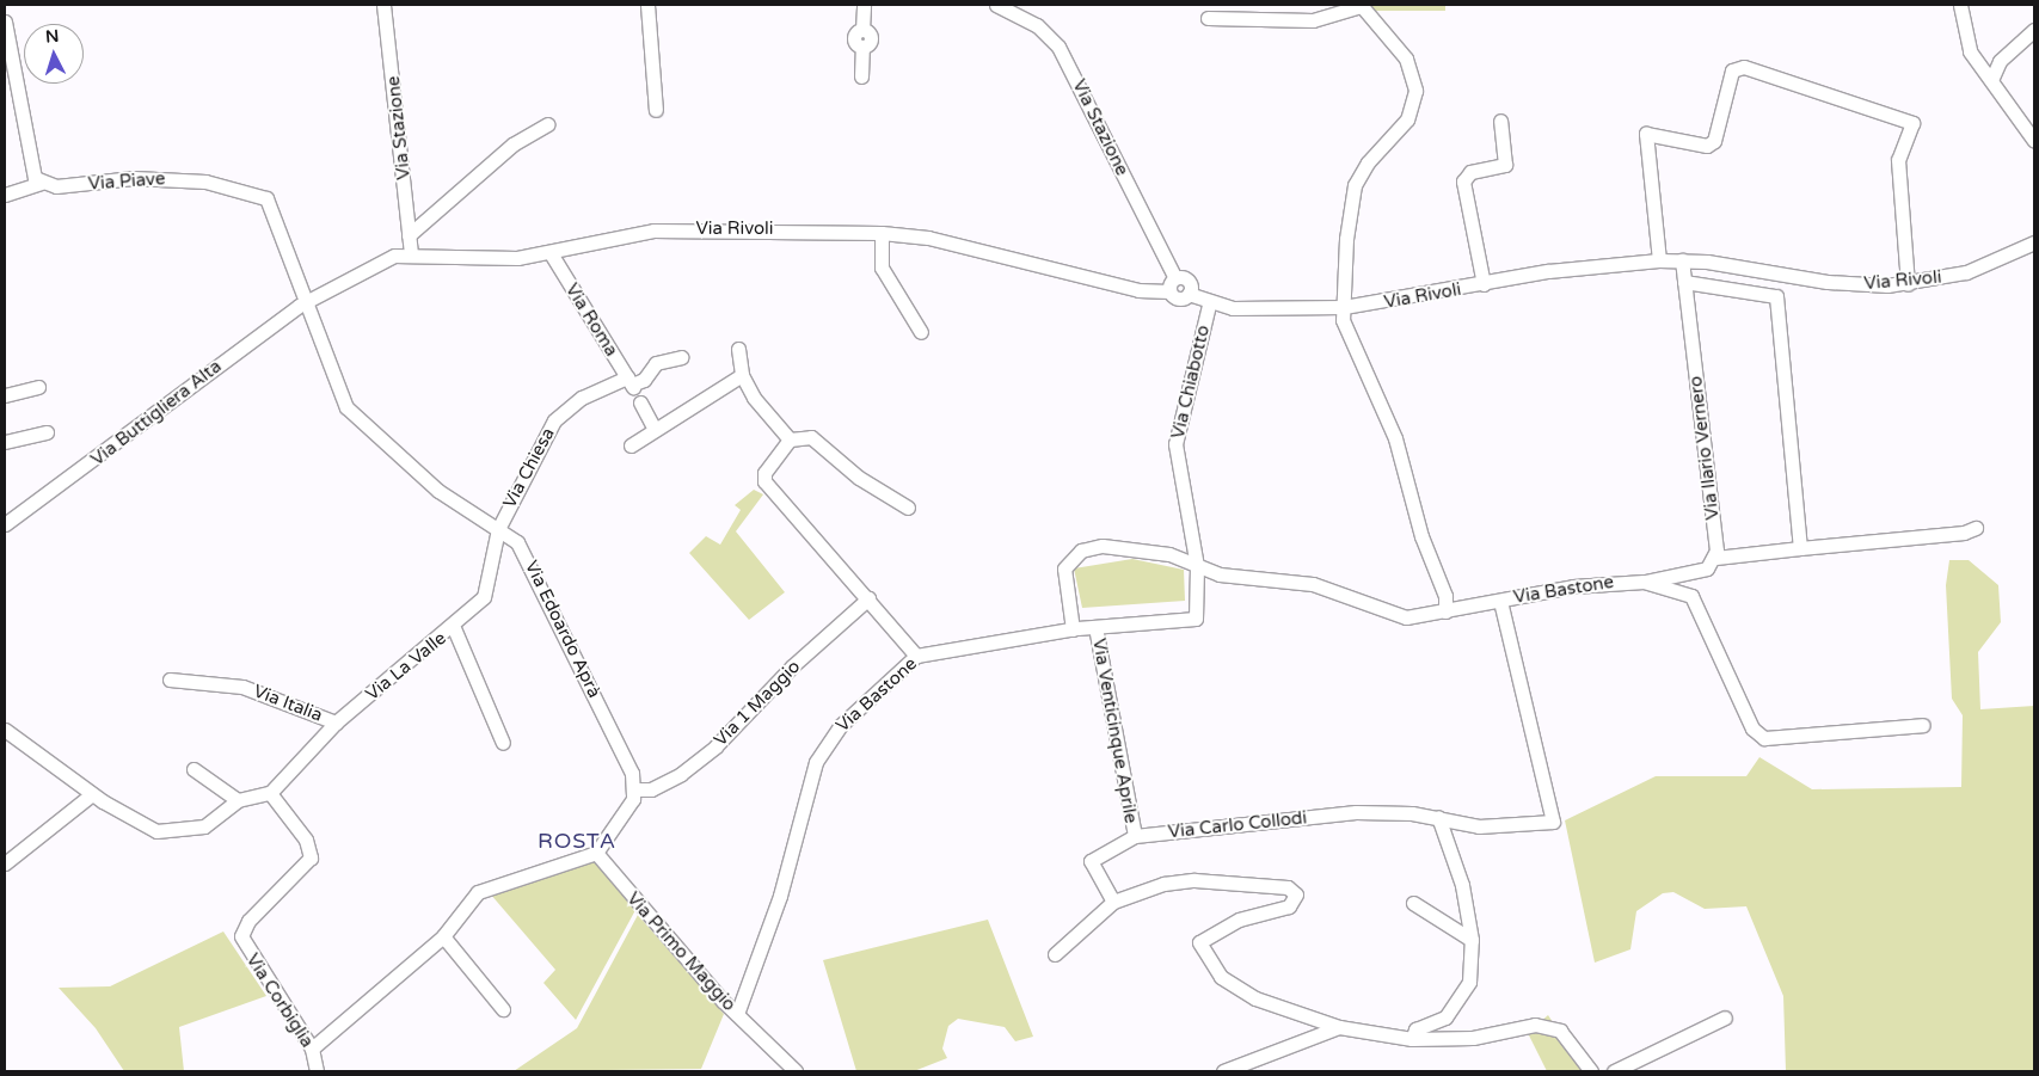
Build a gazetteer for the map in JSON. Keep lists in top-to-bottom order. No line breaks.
{"streets":{"street":["Via Stazione","Via Piave","Via Rivoli","Via Roma","Via Chiabotto","Via Buttigliera Alta","Via Ilario Vernero","Via Chiesa","Via Bastone","Via Edoardo Aprà","Via La Valle","Via Italia","Via 1 Maggio","Via Venticinque Aprile","Via Carlo Collodi","Via Primo Maggio","Via Corbiglia"]},"crossings":[["Via Stazione","Via Rivoli"],["Via Piave","Via Rivoli"],["Via Piave","Via Buttigliera Alta"],["Via Piave","Via Edoardo Aprà"],["Via Rivoli","Via Roma"],["Via Rivoli","Via Chiabotto"],["Via Rivoli","Via Buttigliera Alta"],["Via Rivoli","Via Ilario Vernero"],["Via Rivoli","Via Edoardo Aprà"],["Via Roma","Via Chiesa"],["Via Chiabotto","Via Bastone"],["Via Buttigliera Alta","Via Edoardo Aprà"],["Via Chiesa","Via Edoardo Aprà"],["Via Chiesa","Via La Valle"],["Via Bastone","Via Venticinque Aprile"],["Via Bastone","Via Carlo Collodi"],["Via Bastone","Via Primo Maggio"],["Via Edoardo Aprà","Via 1 Maggio"],["Via La Valle","Via Italia"],["Via La Valle","Via Corbiglia"],["Via Venticinque Aprile","Via Carlo Collodi"]],"districts":["ROSTA"],"north":"top"}
